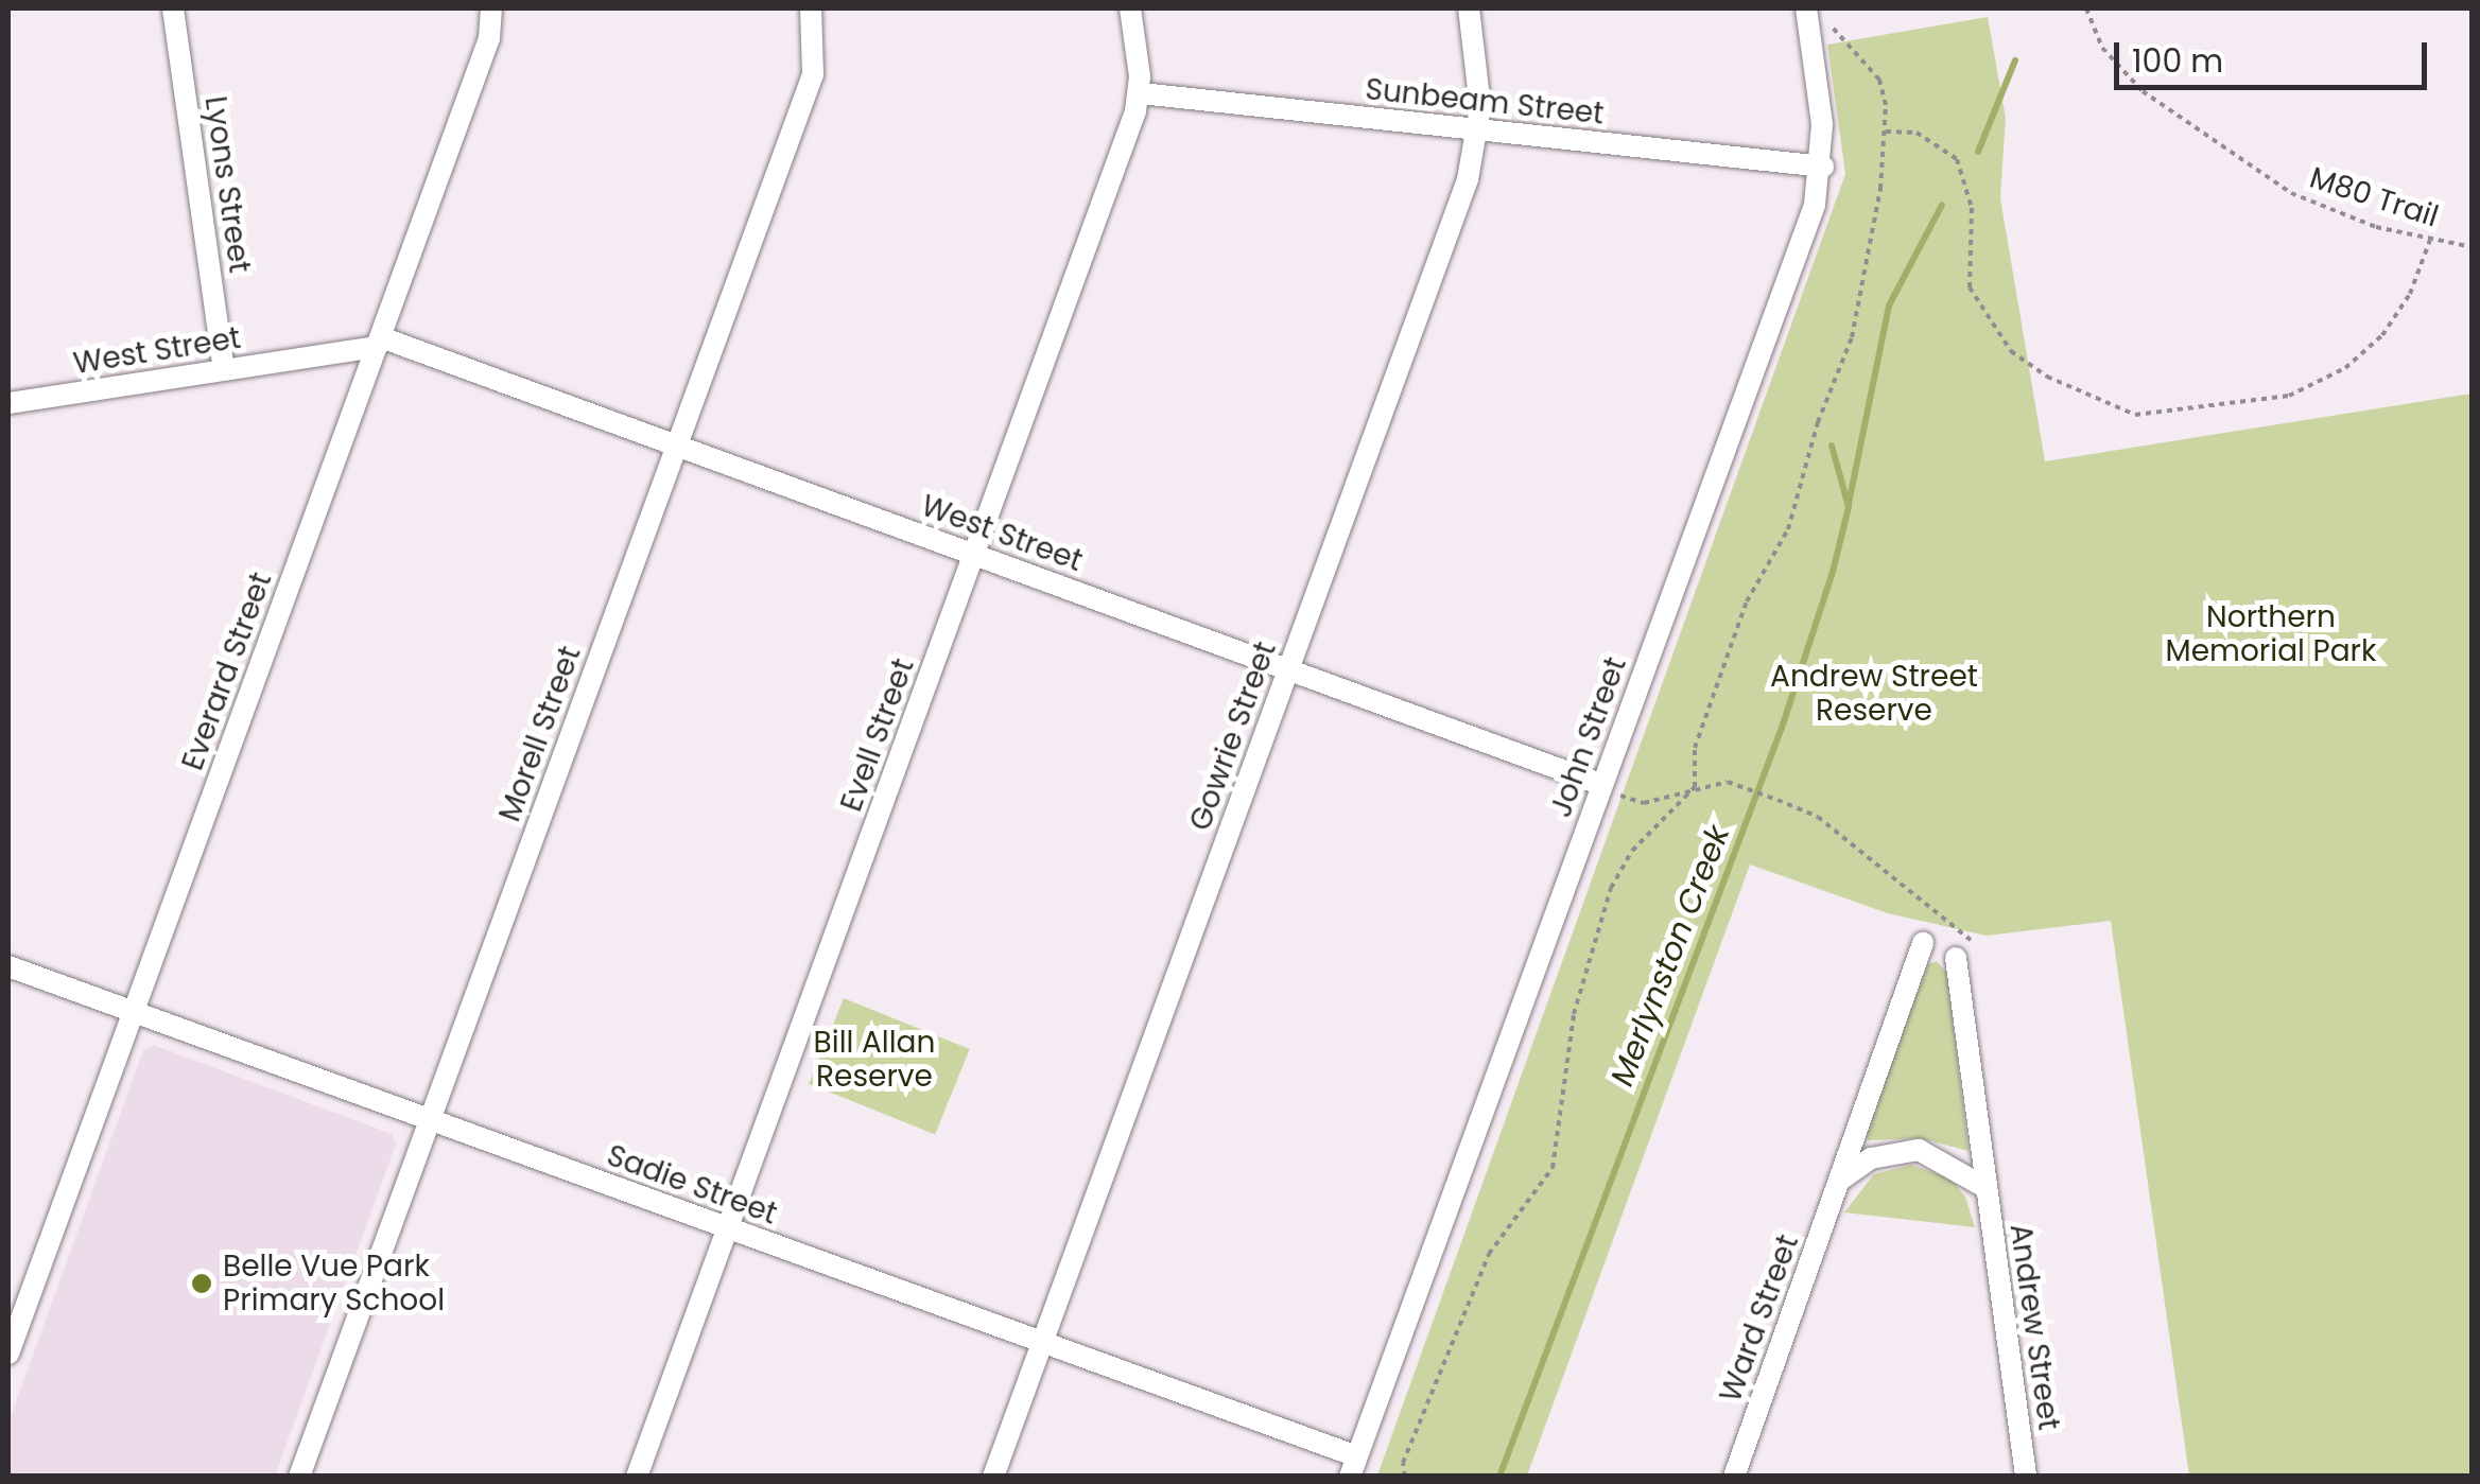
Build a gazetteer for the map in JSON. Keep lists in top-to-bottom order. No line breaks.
{"streets":{"street":["Sunbeam Street","Lyons Street","West Street","Everard Street","Morell Street","Evell Street","Gowrie Street","John Street","Sadie Street","Ward Street","Andrew Street"],"path":["M80 Trail"]},"crossings":[["Sunbeam Street","Evell Street"],["Sunbeam Street","Gowrie Street"],["Sunbeam Street","John Street"],["Lyons Street","West Street"],["West Street","Everard Street"],["West Street","Morell Street"],["West Street","Evell Street"],["West Street","Gowrie Street"],["West Street","John Street"],["Everard Street","Sadie Street"],["Morell Street","Sadie Street"],["Evell Street","Sadie Street"],["Gowrie Street","Sadie Street"],["John Street","Sadie Street"],["Ward Street","Andrew Street"]],"water":["Merlynston Creek"],"parks":["Northern Memorial Park","Andrew Street Reserve","Bill Allan Reserve"],"places":["Belle Vue Park Primary School"],"scale_bar":"100 m"}
